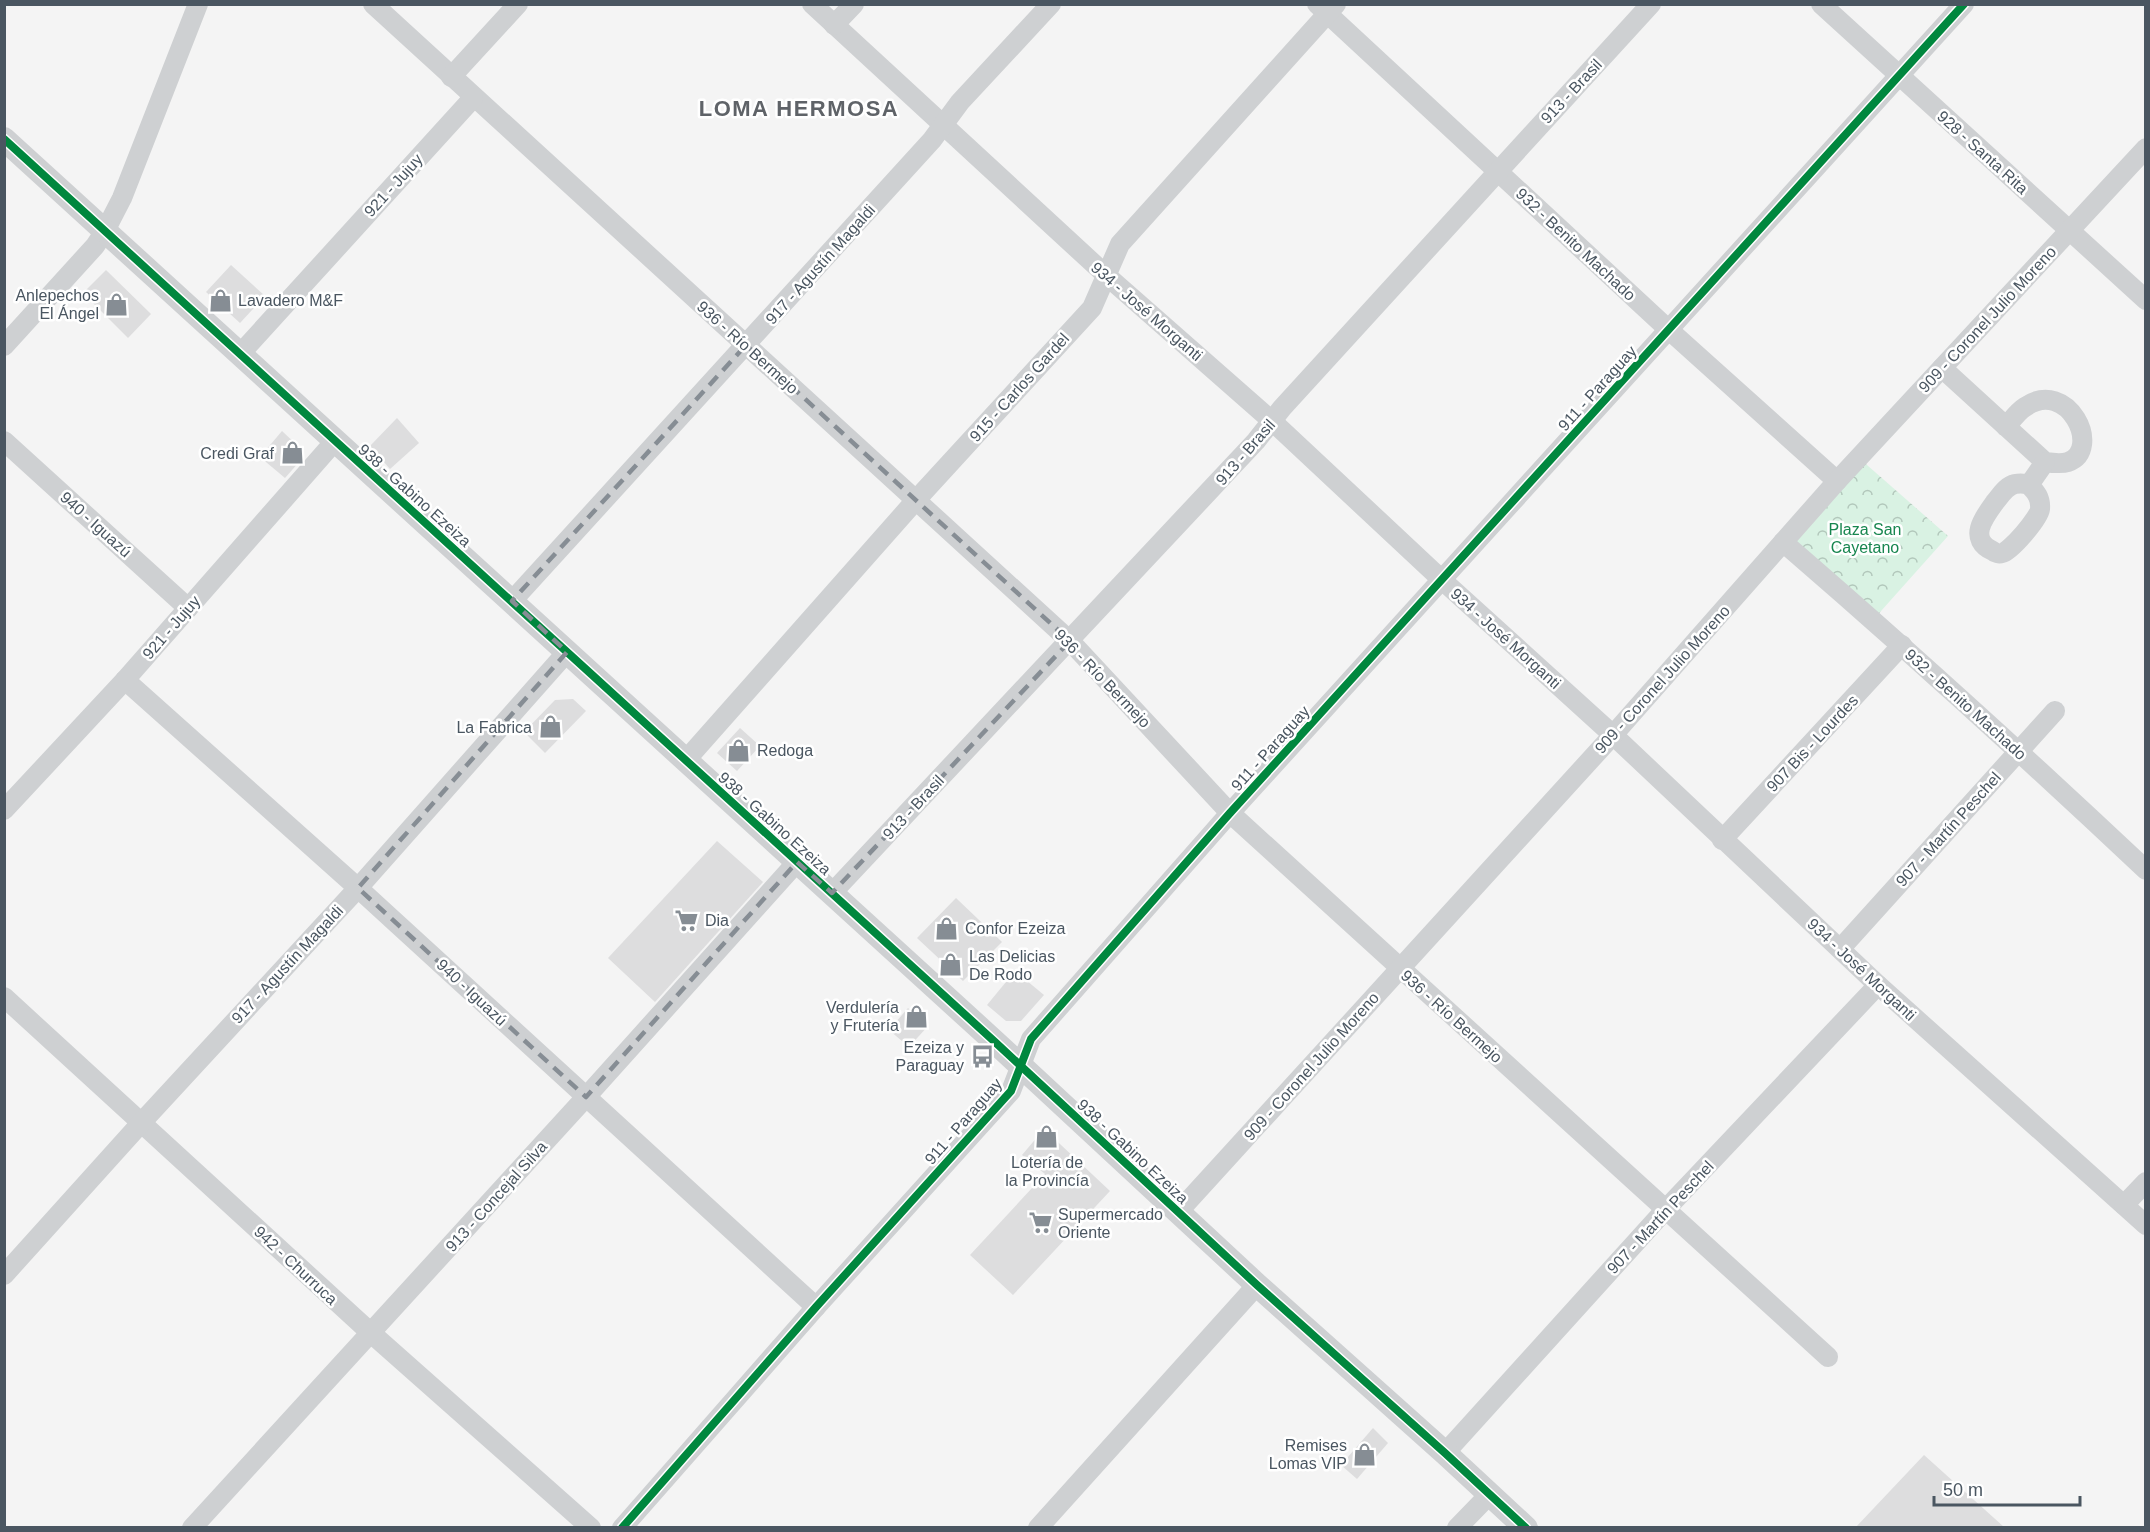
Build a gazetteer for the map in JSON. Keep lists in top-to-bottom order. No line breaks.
{"streets":{"street":["913 - Brasil","928 - Santa Rita","921 - Jujuy","932 - Benito Machado","917 - Agustín Magaldi","934 - José Morganti","909 - Coronel Julio Moreno","936 - Río Bermejo","915 - Carlos Gardel","911 - Paraguay","938 - Gabino Ezeiza","940 - Iguazú","907 Bis - Lourdes","907 - Martín Peschel","913 - Concejal Silva","942 - Churruca"]},"crossings":[["913 - Brasil","932 - Benito Machado"],["913 - Brasil","934 - José Morganti"],["913 - Brasil","936 - Río Bermejo"],["913 - Brasil","938 - Gabino Ezeiza"],["928 - Santa Rita","909 - Coronel Julio Moreno"],["928 - Santa Rita","911 - Paraguay"],["921 - Jujuy","936 - Río Bermejo"],["921 - Jujuy","938 - Gabino Ezeiza"],["921 - Jujuy","940 - Iguazú"],["932 - Benito Machado","909 - Coronel Julio Moreno"],["932 - Benito Machado","915 - Carlos Gardel"],["932 - Benito Machado","911 - Paraguay"],["932 - Benito Machado","907 Bis - Lourdes"],["932 - Benito Machado","907 - Martín Peschel"],["917 - Agustín Magaldi","934 - José Morganti"],["917 - Agustín Magaldi","936 - Río Bermejo"],["917 - Agustín Magaldi","938 - Gabino Ezeiza"],["917 - Agustín Magaldi","940 - Iguazú"],["917 - Agustín Magaldi","942 - Churruca"],["934 - José Morganti","909 - Coronel Julio Moreno"],["934 - José Morganti","915 - Carlos Gardel"],["934 - José Morganti","911 - Paraguay"],["934 - José Morganti","907 Bis - Lourdes"],["934 - José Morganti","907 - Martín Peschel"],["909 - Coronel Julio Moreno","936 - Río Bermejo"],["909 - Coronel Julio Moreno","938 - Gabino Ezeiza"],["936 - Río Bermejo","915 - Carlos Gardel"],["936 - Río Bermejo","911 - Paraguay"],["936 - Río Bermejo","907 - Martín Peschel"],["915 - Carlos Gardel","938 - Gabino Ezeiza"],["911 - Paraguay","938 - Gabino Ezeiza"],["911 - Paraguay","940 - Iguazú"],["938 - Gabino Ezeiza","907 - Martín Peschel"],["938 - Gabino Ezeiza","913 - Concejal Silva"],["940 - Iguazú","913 - Concejal Silva"],["913 - Concejal Silva","942 - Churruca"]],"districts":["LOMA HERMOSA"],"parks":["Plaza San Cayetano"],"places":{"shop":["Lavadero M&F","Anlepechos El Ángel","Credi Graf","La Fabrica","Redoga","Confor Ezeiza","Las Delicias De Rodo","Verdulería y Frutería","Lotería de la Provincía","Remises Lomas VIP"],"supermarket":["Dia","Supermercado Oriente"],"bus stop":["Ezeiza y Paraguay"]},"scale_bar":"50 m"}
